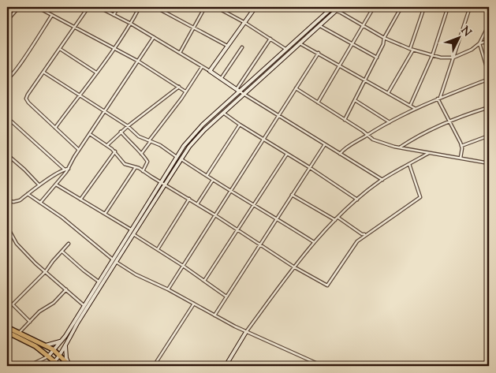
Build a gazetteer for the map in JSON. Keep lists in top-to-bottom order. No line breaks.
{"north":"top right"}
